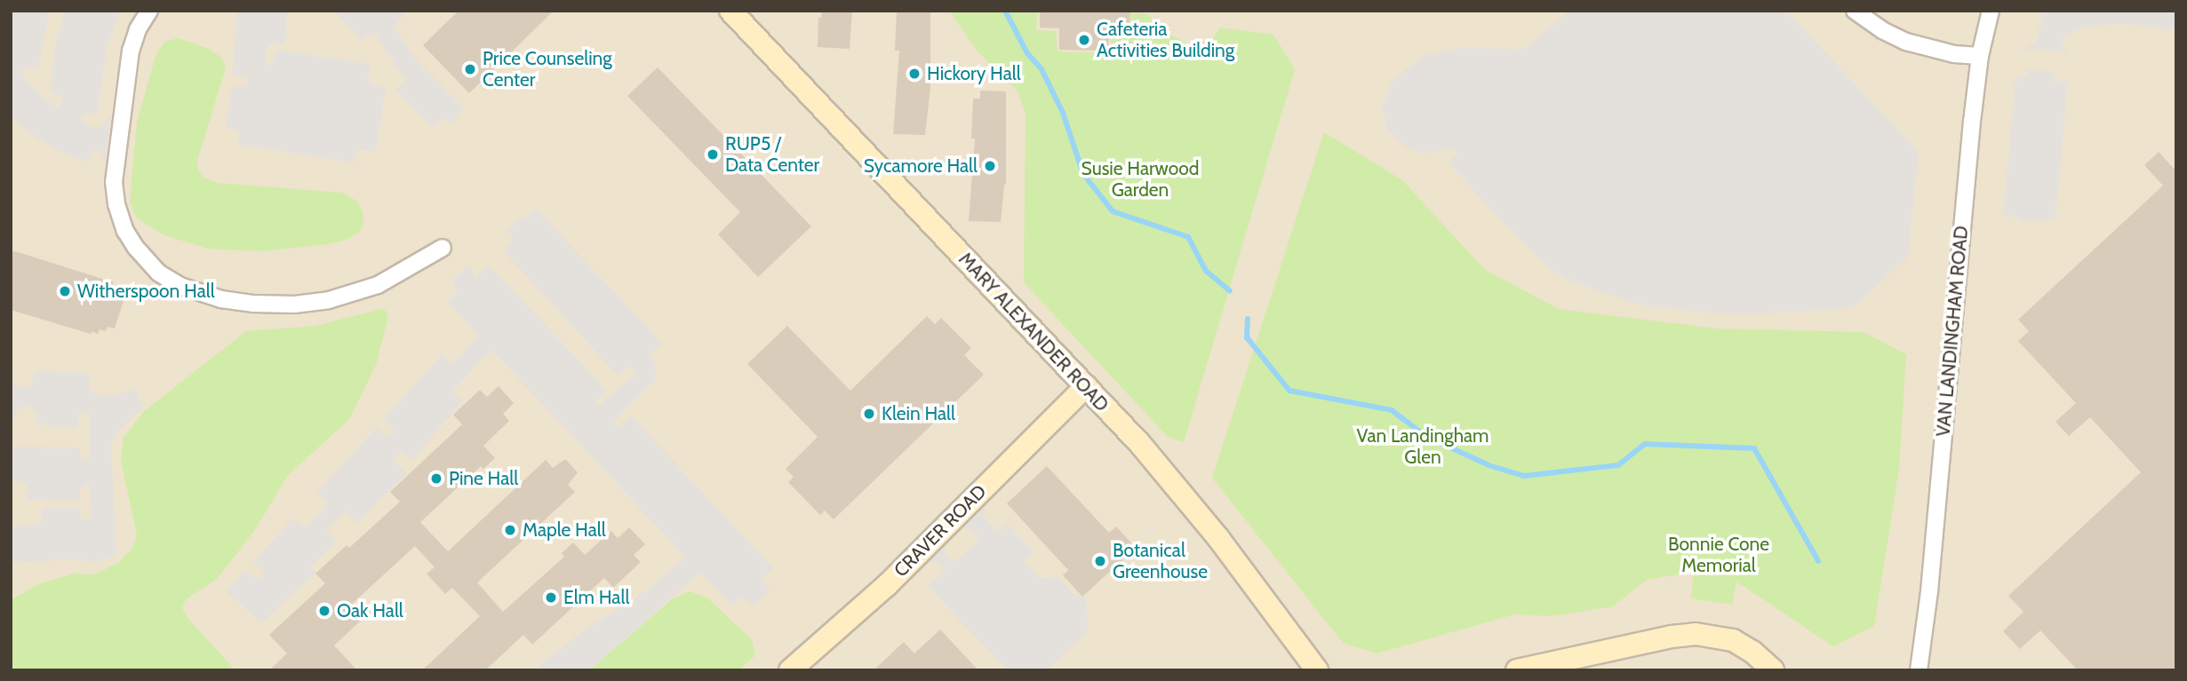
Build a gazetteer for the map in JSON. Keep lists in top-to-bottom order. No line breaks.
{"streets":{"street":["VAN LANDINGHAM ROAD","MARY ALEXANDER ROAD","CRAVER ROAD"]},"crossings":[["MARY ALEXANDER ROAD","CRAVER ROAD"]],"parks":["Susie Harwood Garden","Van Landingham Glen","Bonnie Cone Memorial"],"places":["Cafeteria Activities Building","Price Counseling Center","Hickory Hall","RUP5 / Data Center","Sycamore Hall","Witherspoon Hall","Klein Hall","Pine Hall","Maple Hall","Botanical Greenhouse","Elm Hall","Oak Hall"]}
